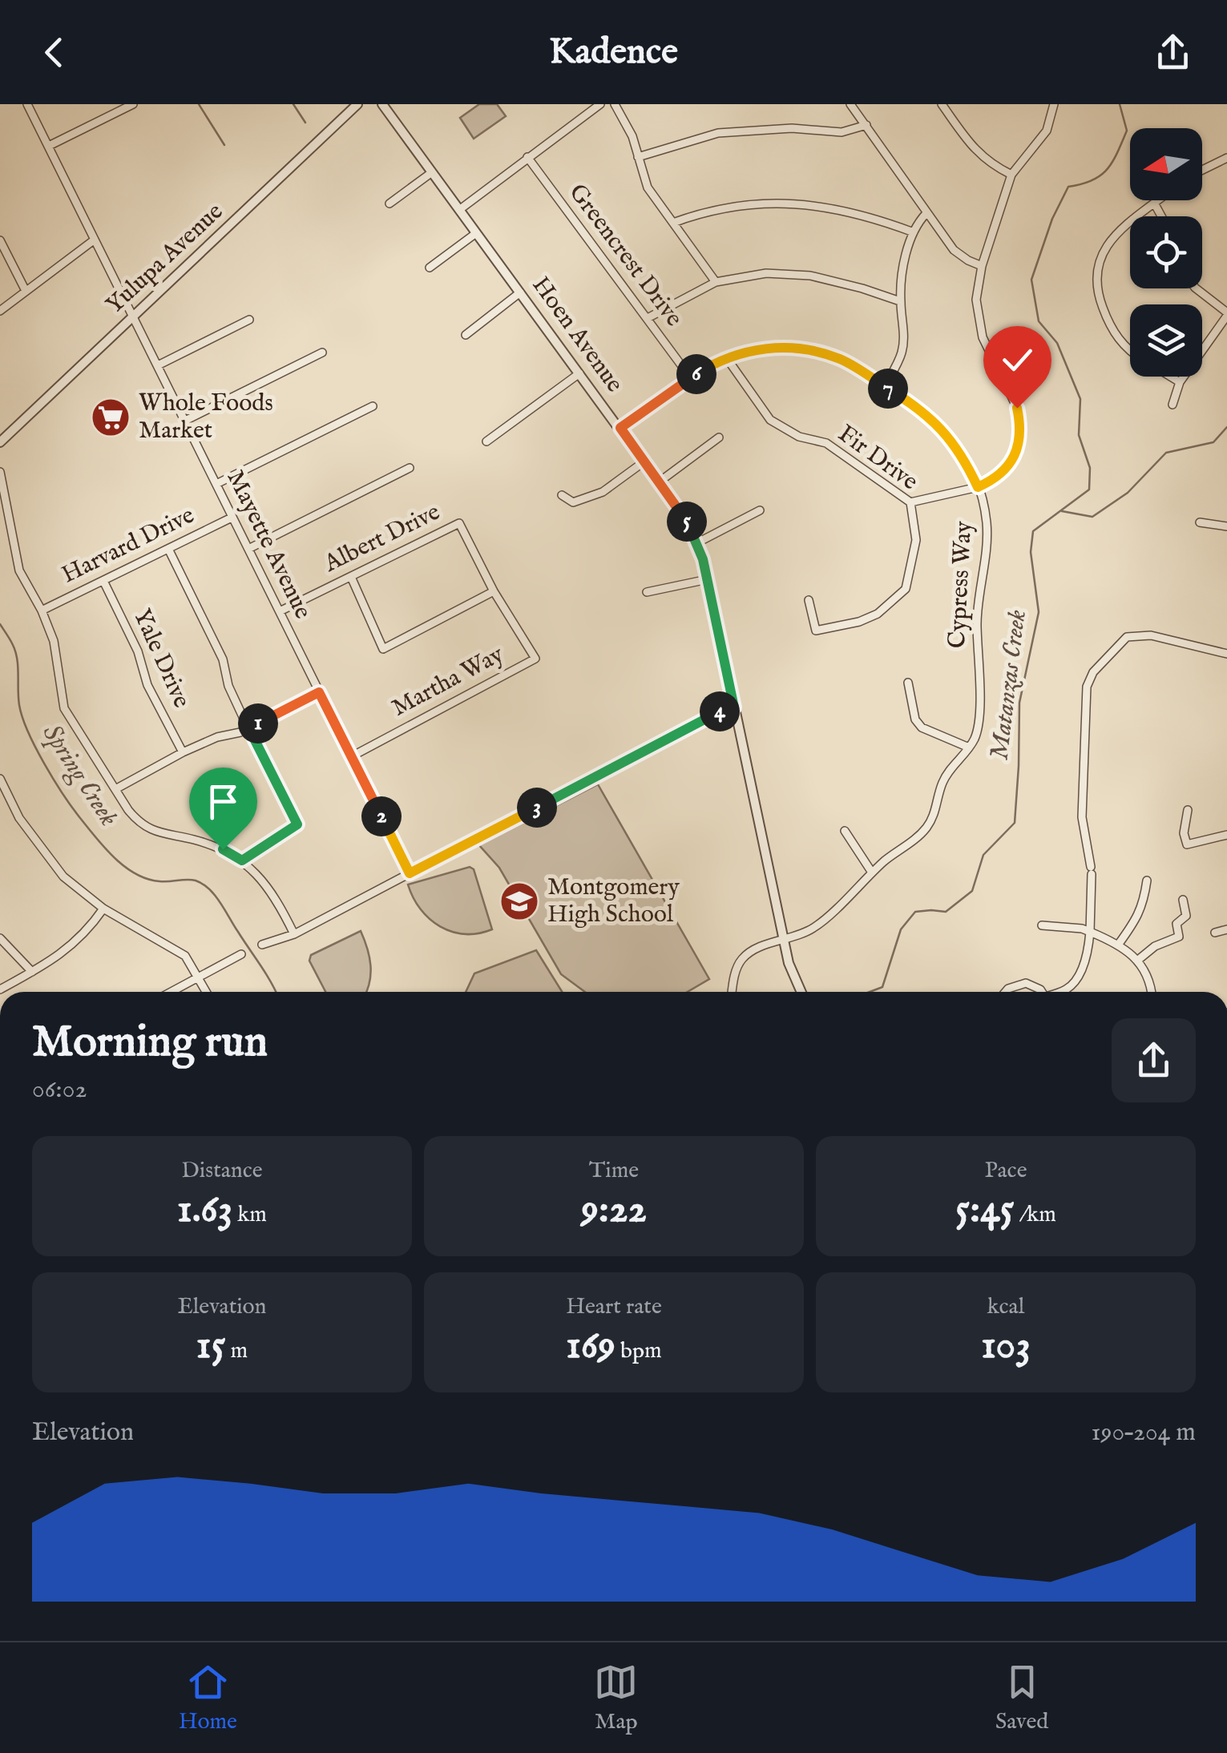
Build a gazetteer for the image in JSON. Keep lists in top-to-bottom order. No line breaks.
{"streets":{"street":["Greencrest Drive","Yulupa Avenue","Hoen Avenue","Fir Drive","Albert Drive","Mayette Avenue","Harvard Drive","Cypress Way","Yale Drive","Martha Way"]},"crossings":[["Greencrest Drive","Cypress Way"],["Yulupa Avenue","Mayette Avenue"],["Hoen Avenue","Cypress Way"],["Fir Drive","Cypress Way"],["Albert Drive","Mayette Avenue"],["Albert Drive","Martha Way"],["Mayette Avenue","Harvard Drive"],["Mayette Avenue","Martha Way"],["Harvard Drive","Yale Drive"]],"water":["Matanzas Creek","Spring Creek"],"places":{"supermarket":["Whole Foods Market"],"school or university":["Montgomery High School"]},"north":"left","page":{"header":"Kadence","pins":["6","7","5","4","1","3","2"],"heading":["Morning run","06:02"],"stats":[["Distance","1.63 km"],["Time","9:22"],["Pace","5:45 /km"],["Elevation","15 m"],["Heart rate","169 bpm"],["kcal","103"]],"chart":["Elevation","190–204 m"],"tabs":["Home","Map","Saved"]}}
